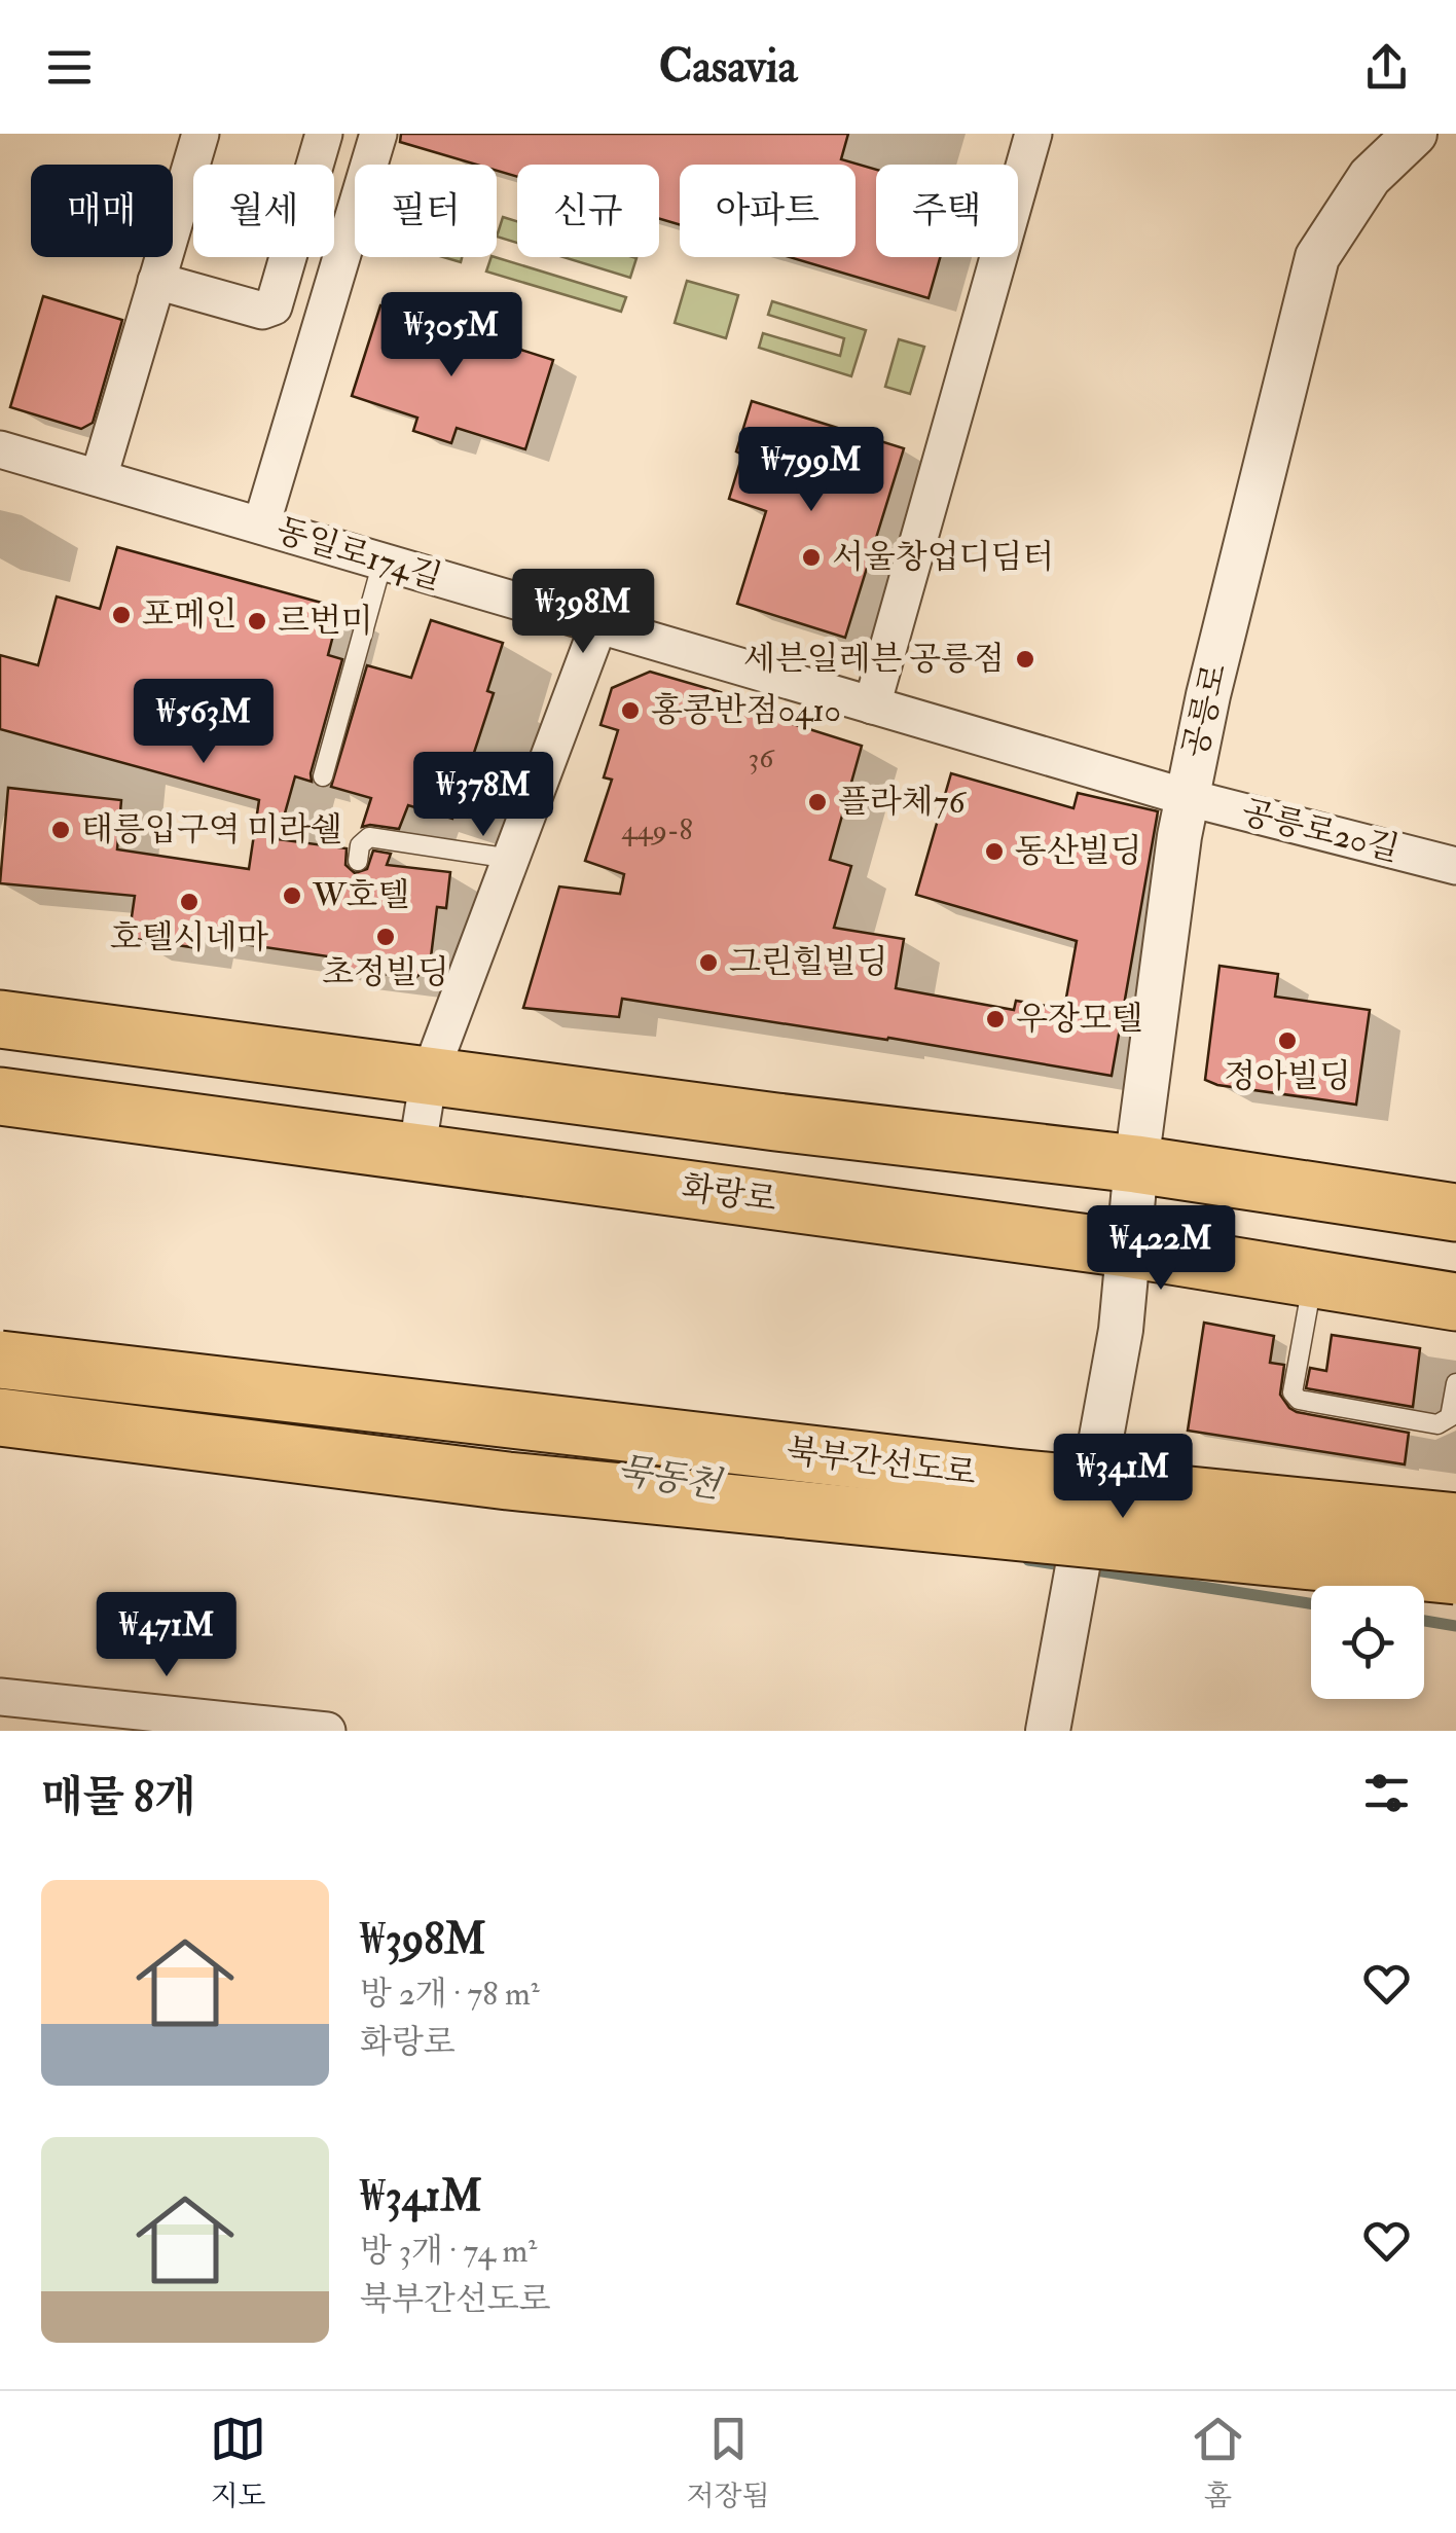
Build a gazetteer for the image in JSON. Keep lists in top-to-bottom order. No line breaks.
{"streets":{"main road":["화랑로","북부간선도로"],"street":["동일로174길","공릉로","공릉로20길"]},"crossings":[["동일로174길","공릉로"],["동일로174길","공릉로20길"],["공릉로","공릉로20길"],["공릉로","화랑로"]],"water":["묵동천"],"places":["서울창업디딤터","포메인","르번미","세븐일레븐 공릉점","홍콩반점0410","플라체76","태릉입구역 미라쉘","동산빌딩","W호텔","호텔시네마","초정빌딩","그린힐빌딩","우장모텔","정아빌딩"],"house_numbers":["36","449-8"],"page":{"header":"Casavia","chip":["매매","월세","필터","신규","아파트","주택"],"price":["₩305M","₩799M","₩398M","₩563M","₩378M","₩422M","₩341M","₩471M"],"heading":"매물 8개","list":[{"name":"₩398M","note":"방 2개 · 78 m² · 화랑로"},{"name":"₩341M","note":"방 3개 · 74 m² · 북부간선도로"}],"tabs":["지도","저장됨","홈"]}}
